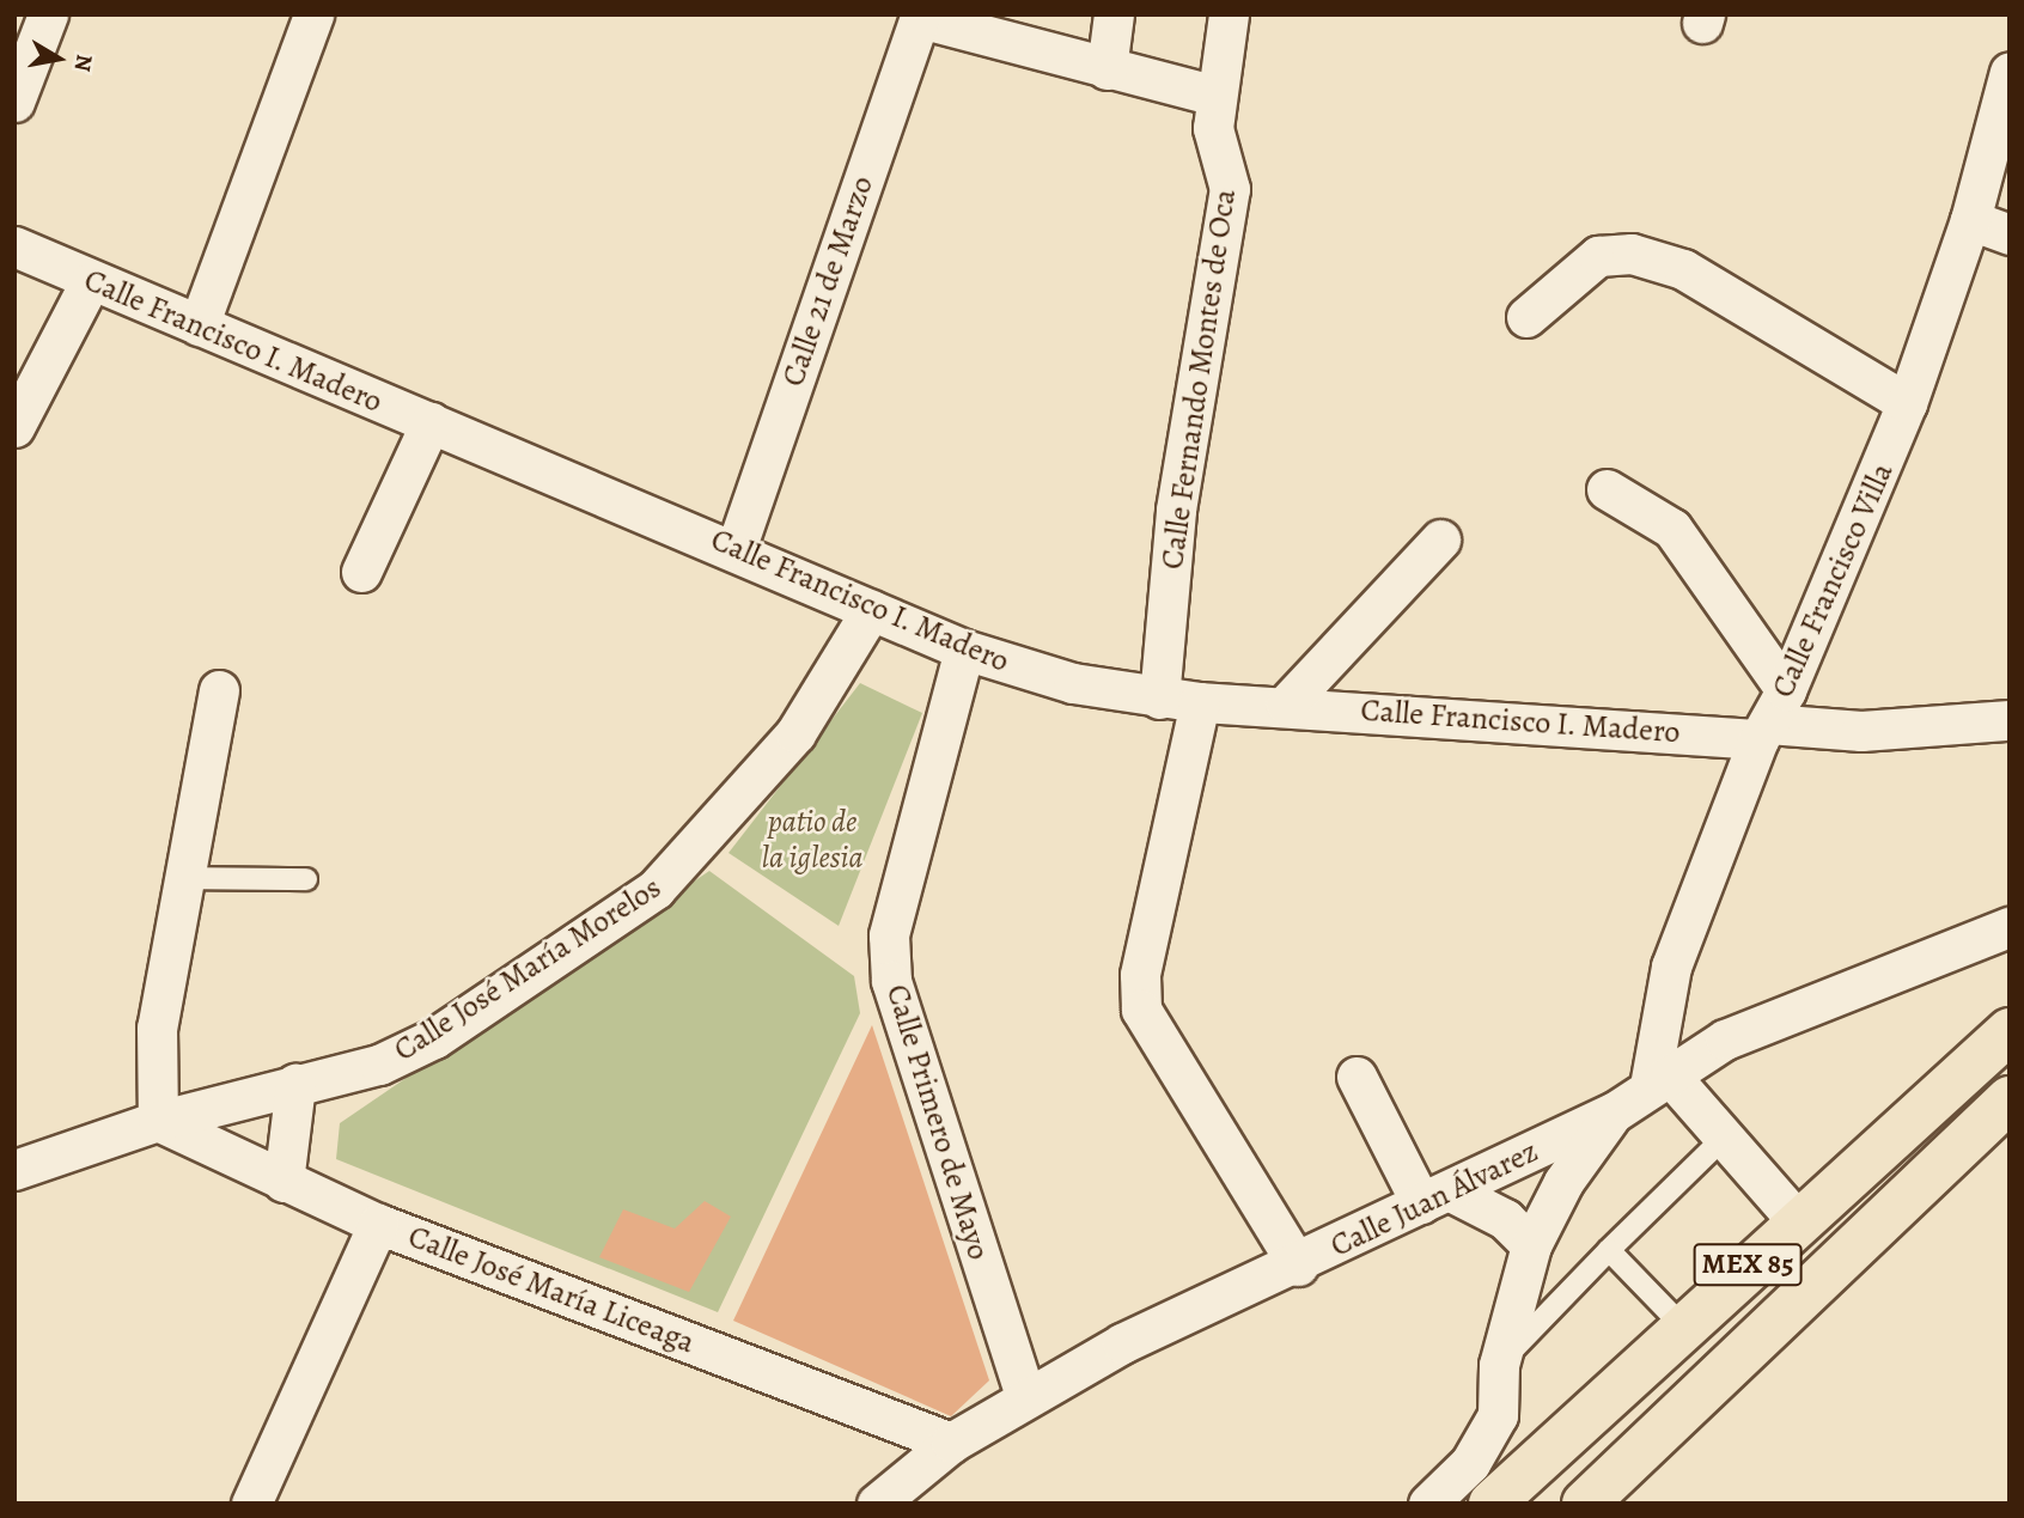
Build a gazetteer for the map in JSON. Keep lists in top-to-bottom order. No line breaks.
{"streets":{"main road":["MEX 85"],"street":["Calle 21 de Marzo","Calle Francisco I. Madero","Calle Fernando Montes de Oca","Calle Francisco Villa","Calle José María Morelos","Calle Primero de Mayo","Calle Juan Álvarez","Calle José María Liceaga"]},"crossings":[["Calle 21 de Marzo","Calle Francisco I. Madero"],["Calle Francisco I. Madero","Calle Fernando Montes de Oca"],["Calle Francisco I. Madero","Calle Francisco Villa"],["Calle Francisco I. Madero","Calle José María Morelos"],["Calle Francisco I. Madero","Calle Primero de Mayo"],["Calle Francisco Villa","Calle Juan Álvarez"],["Calle José María Morelos","Calle José María Liceaga"],["Calle Primero de Mayo","Calle Juan Álvarez"],["Calle Juan Álvarez","Calle José María Liceaga"]],"parks":["patio de la iglesia"],"north":"right"}
